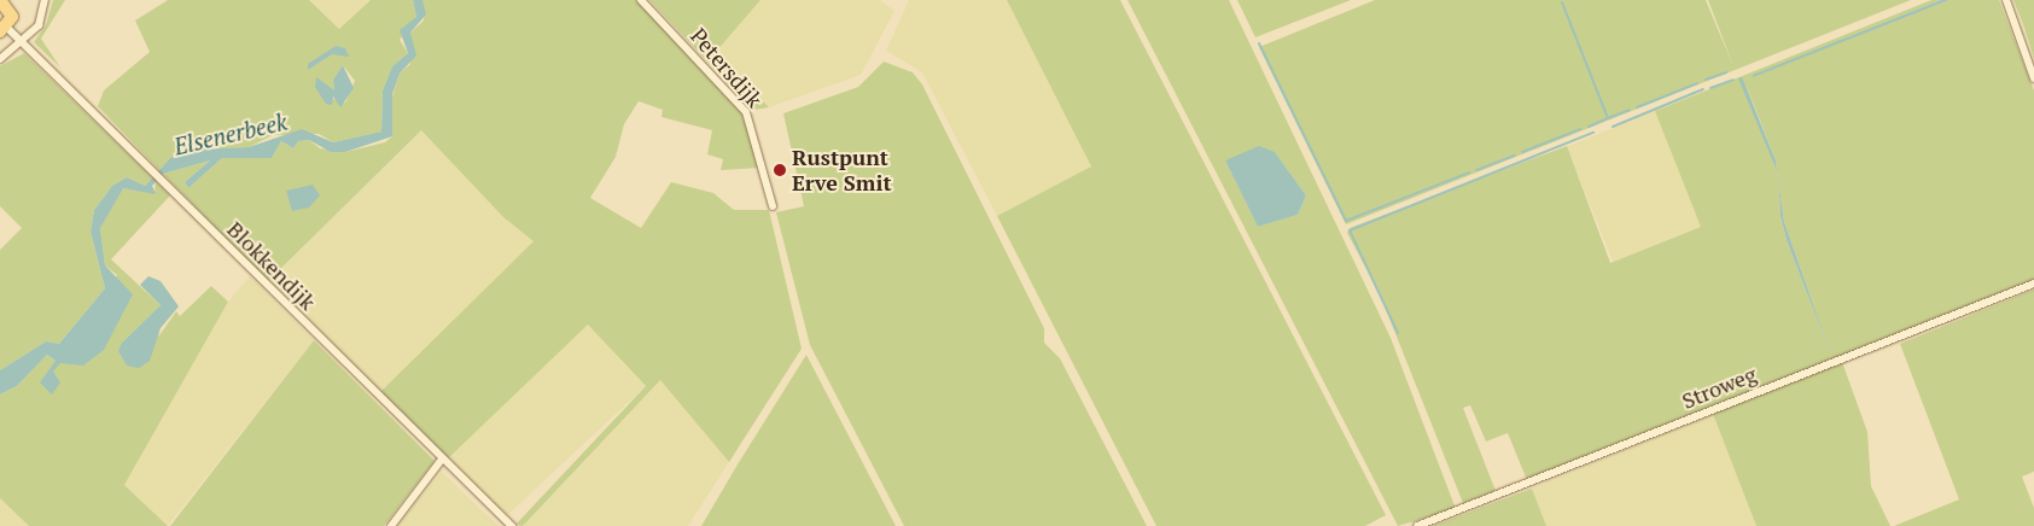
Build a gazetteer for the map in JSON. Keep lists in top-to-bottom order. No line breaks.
{"streets":{"street":["Petersdijk","Blokkendijk","Stroweg"]},"water":["Elsenerbeek"],"places":["Rustpunt Erve Smit"]}
